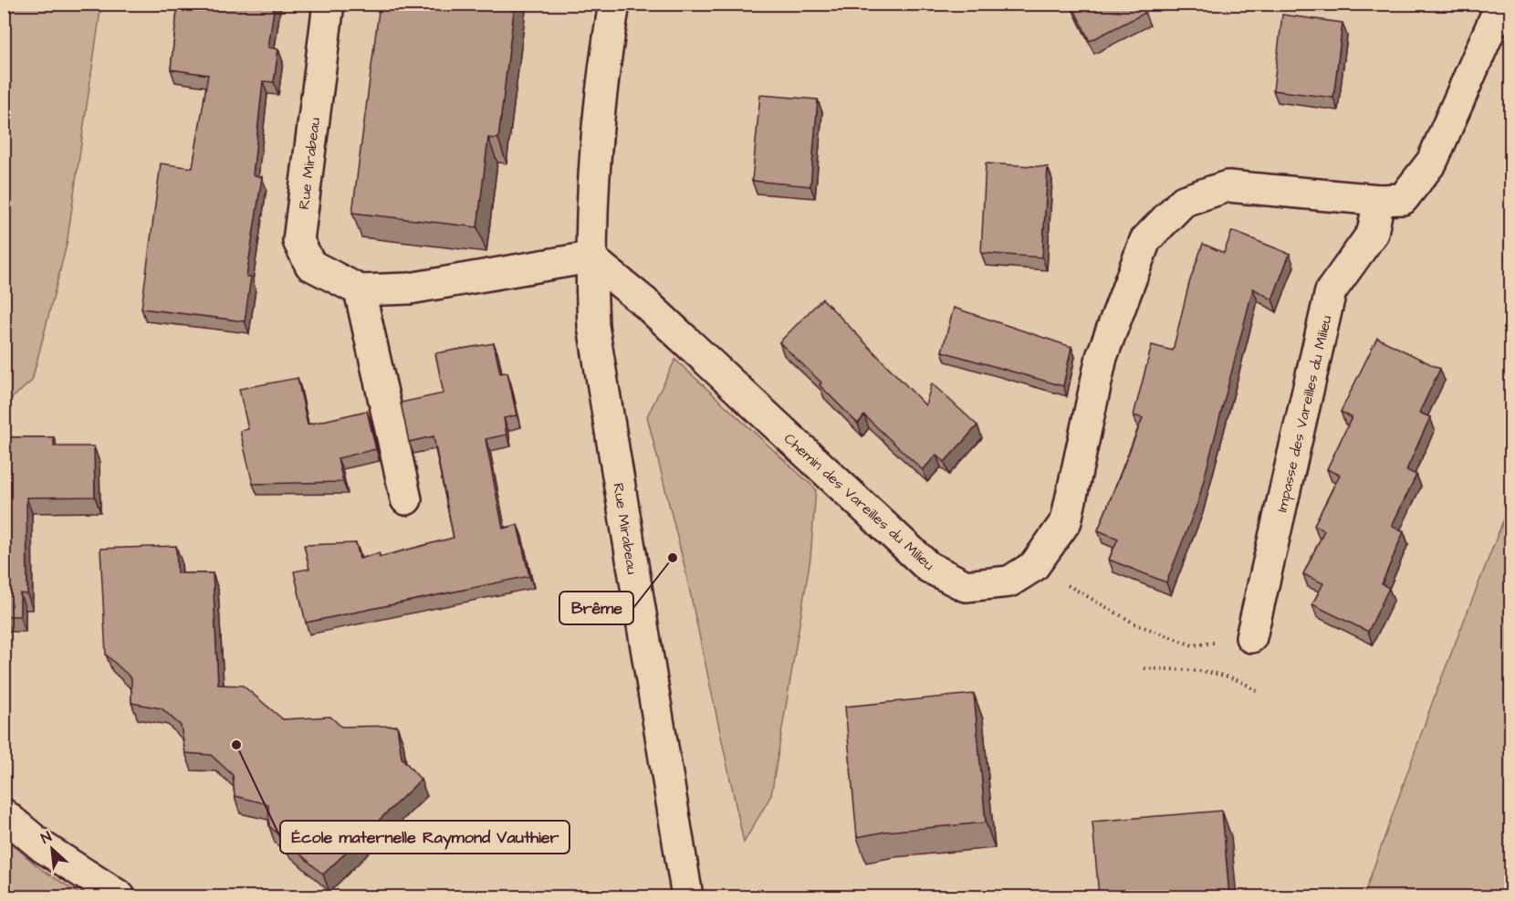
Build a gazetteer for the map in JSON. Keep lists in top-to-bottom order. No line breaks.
{"streets":{"street":["Rue Mirabeau","Impasse des Vareilles du Milieu","Chemin des Vareilles du Milieu"]},"crossings":[["Rue Mirabeau","Chemin des Vareilles du Milieu"],["Impasse des Vareilles du Milieu","Chemin des Vareilles du Milieu"]],"places":["Brême","École maternelle Raymond Vauthier"],"north":"top left"}
